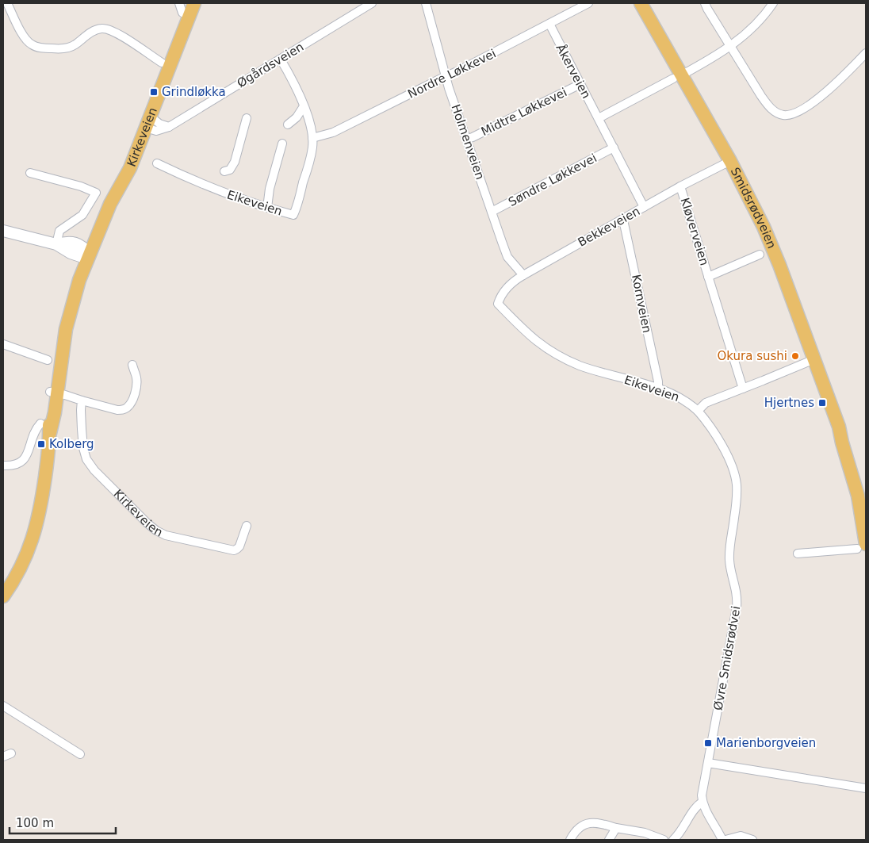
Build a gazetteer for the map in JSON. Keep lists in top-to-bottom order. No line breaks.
{"streets":{"main road":["Kirkeveien","Smidsrødveien"],"street":["Øgårdsveien","Åkerveien","Nordre Løkkevei","Midtre Løkkevei","Holmenveien","Søndre Løkkevei","Eikeveien","Bekkeveien","Kløverveien","Kornveien","Øvre Smidsrødvei"]},"crossings":[["Øgårdsveien","Kirkeveien"],["Øgårdsveien","Eikeveien"],["Åkerveien","Nordre Løkkevei"],["Åkerveien","Midtre Løkkevei"],["Åkerveien","Søndre Løkkevei"],["Åkerveien","Bekkeveien"],["Nordre Løkkevei","Holmenveien"],["Nordre Løkkevei","Eikeveien"],["Midtre Løkkevei","Holmenveien"],["Holmenveien","Søndre Løkkevei"],["Holmenveien","Bekkeveien"],["Eikeveien","Bekkeveien"],["Eikeveien","Kornveien"],["Eikeveien","Øvre Smidsrødvei"],["Smidsrødveien","Bekkeveien"],["Bekkeveien","Kløverveien"],["Bekkeveien","Kornveien"]],"places":{"transit":["Grindløkka","Hjertnes","Kolberg","Marienborgveien"],"other":["Okura sushi"]},"scale_bar":"100 m"}
